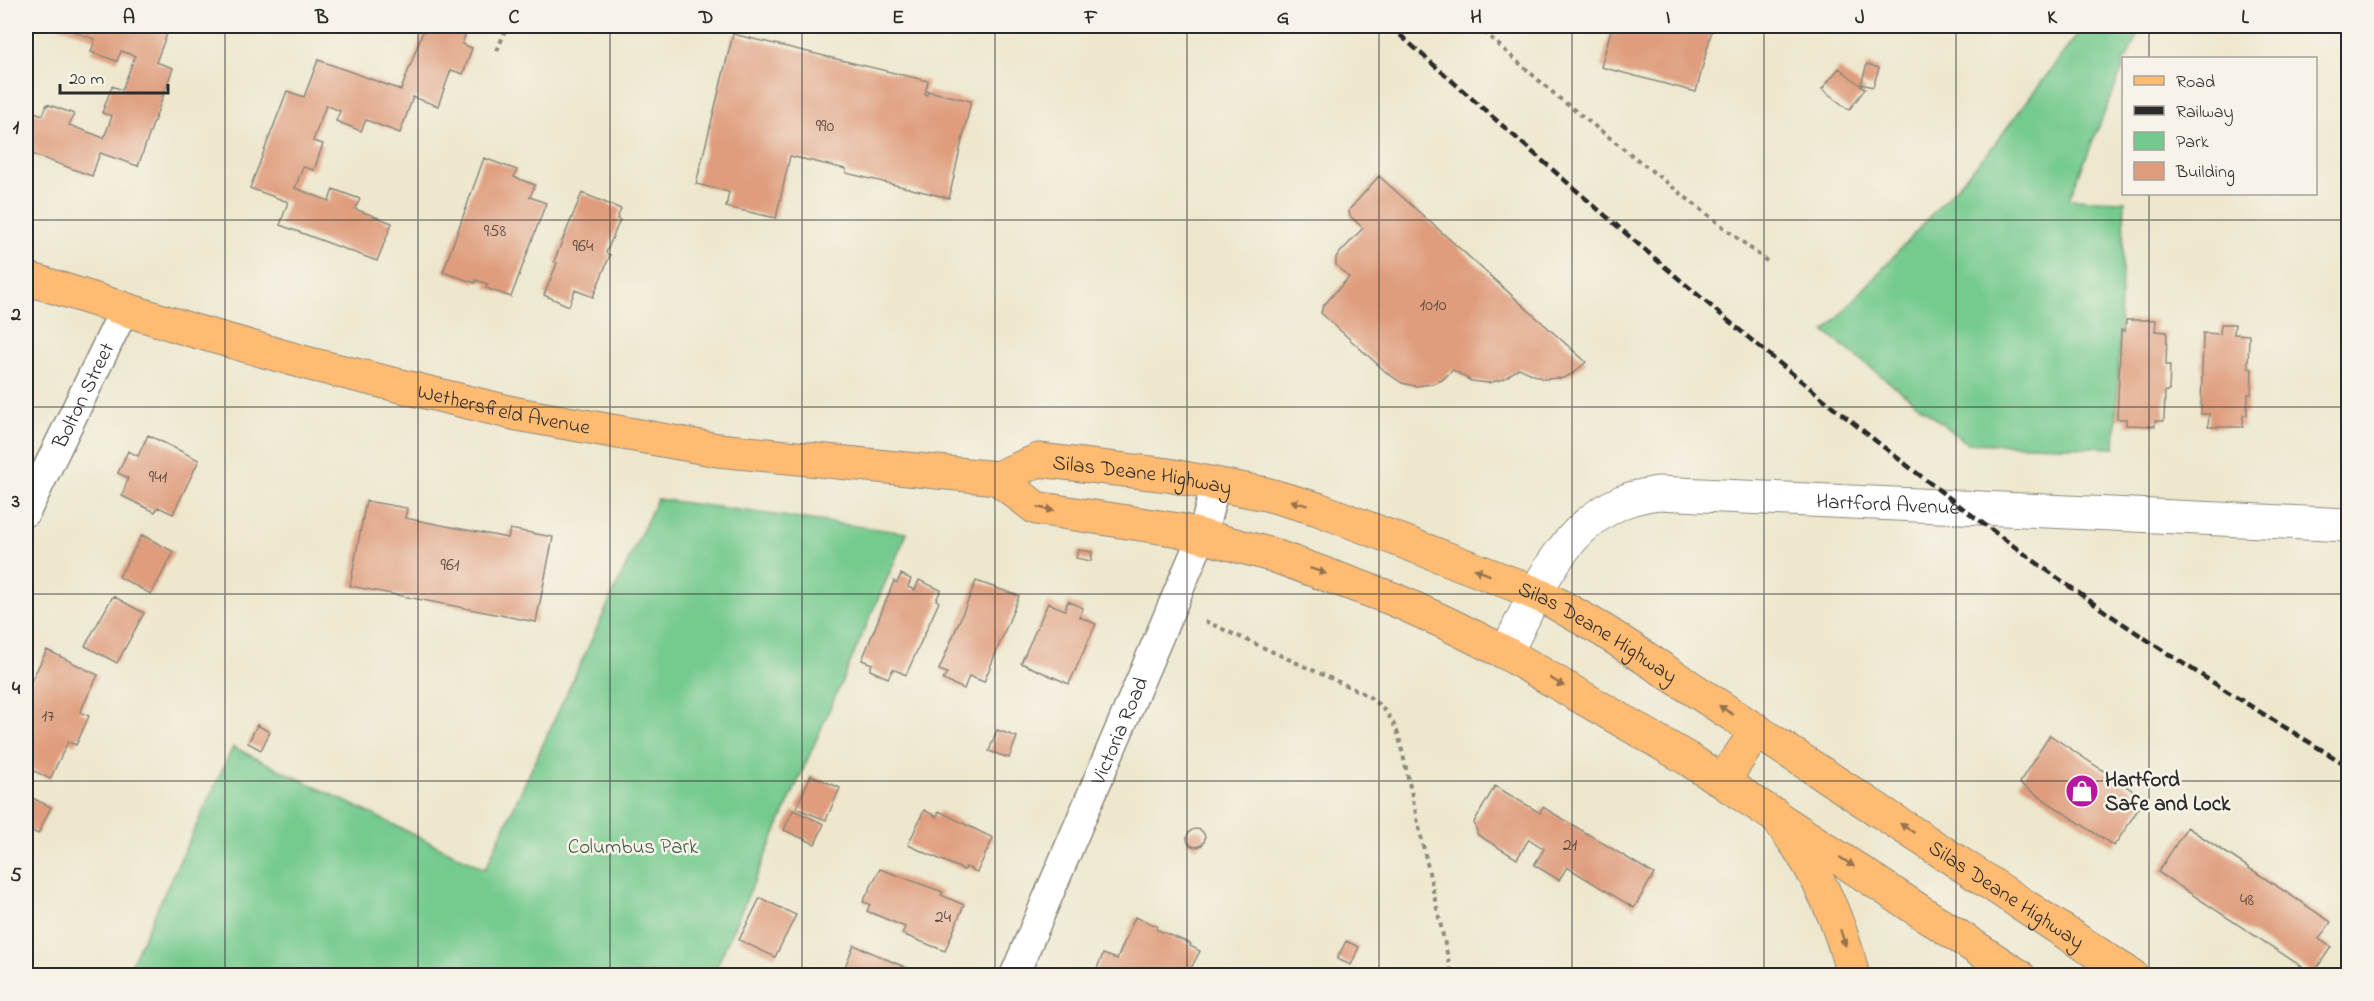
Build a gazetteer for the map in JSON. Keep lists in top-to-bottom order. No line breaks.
{"streets":{"main road":["Wethersfield Avenue","Silas Deane Highway"],"street":["Bolton Street","Hartford Avenue","Victoria Road"]},"crossings":[["Bolton Street","Wethersfield Avenue"],["Wethersfield Avenue","Silas Deane Highway"],["Silas Deane Highway","Hartford Avenue"],["Silas Deane Highway","Victoria Road"]],"parks":["Columbus Park"],"places":{"shop":["Hartford Safe and Lock"]},"house_numbers":["990","958","964","1010","941","961","17","21","48","24"],"legend":["Road","Railway","Park","Building"],"scale_bar":"20 m","grid":{"columns":["A","B","C","D","E","F","G","H","I","J","K","L"],"rows":["1","2","3","4","5"]}}
